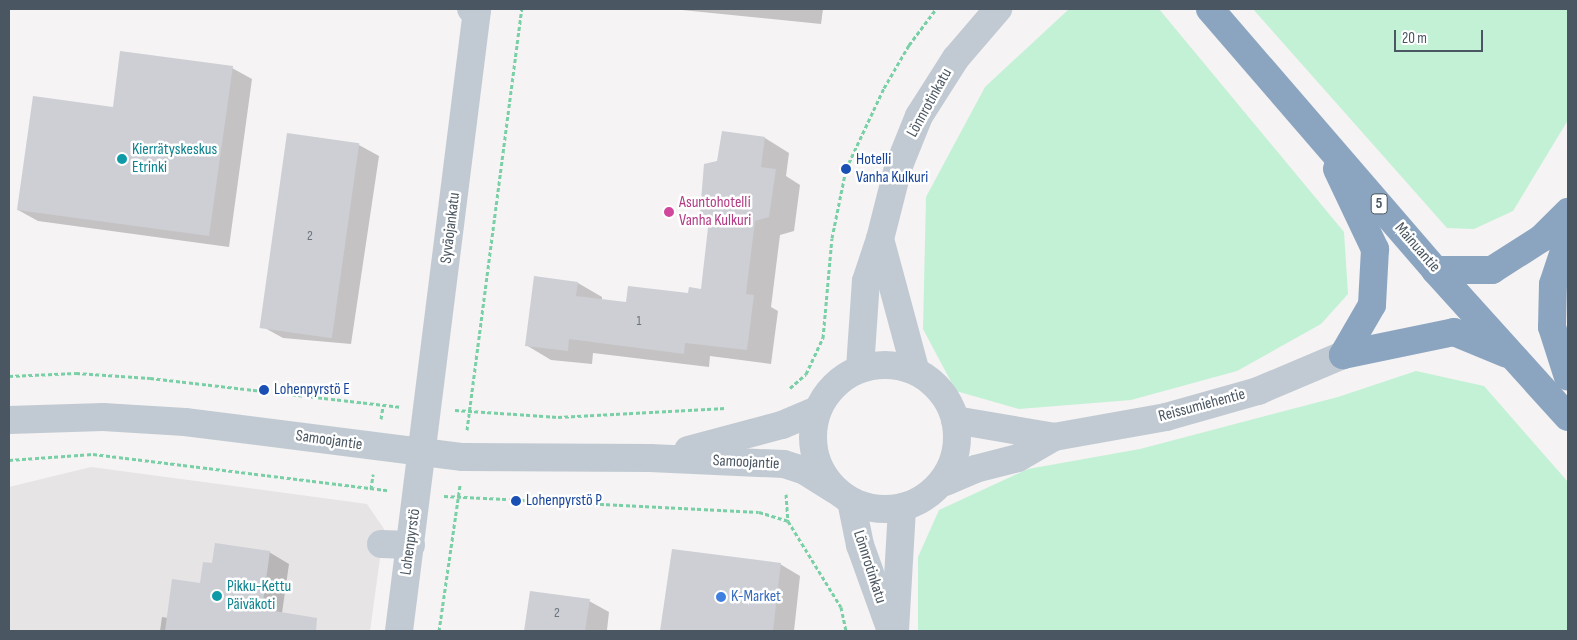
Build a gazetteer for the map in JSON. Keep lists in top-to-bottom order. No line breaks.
{"streets":{"highway":["5","Mainuantie"],"street":["Lönnrotinkatu","Syväojankatu","Reissumiehentie","Samoojantie","Lohenpyrstö"]},"crossings":[["Lönnrotinkatu","Reissumiehentie"],["Lönnrotinkatu","Samoojantie"],["Syväojankatu","Samoojantie"],["Syväojankatu","Lohenpyrstö"],["Reissumiehentie","Samoojantie"],["Samoojantie","Lohenpyrstö"]],"places":["Kierrätyskeskus Etrinki","Hotelli Vanha Kulkuri","Asuntohotelli Vanha Kulkuri","Lohenpyrstö E","Lohenpyrstö P","Pikku-Kettu Päiväkoti","K-Market"],"house_numbers":["2","1","2"],"scale_bar":"20 m"}
